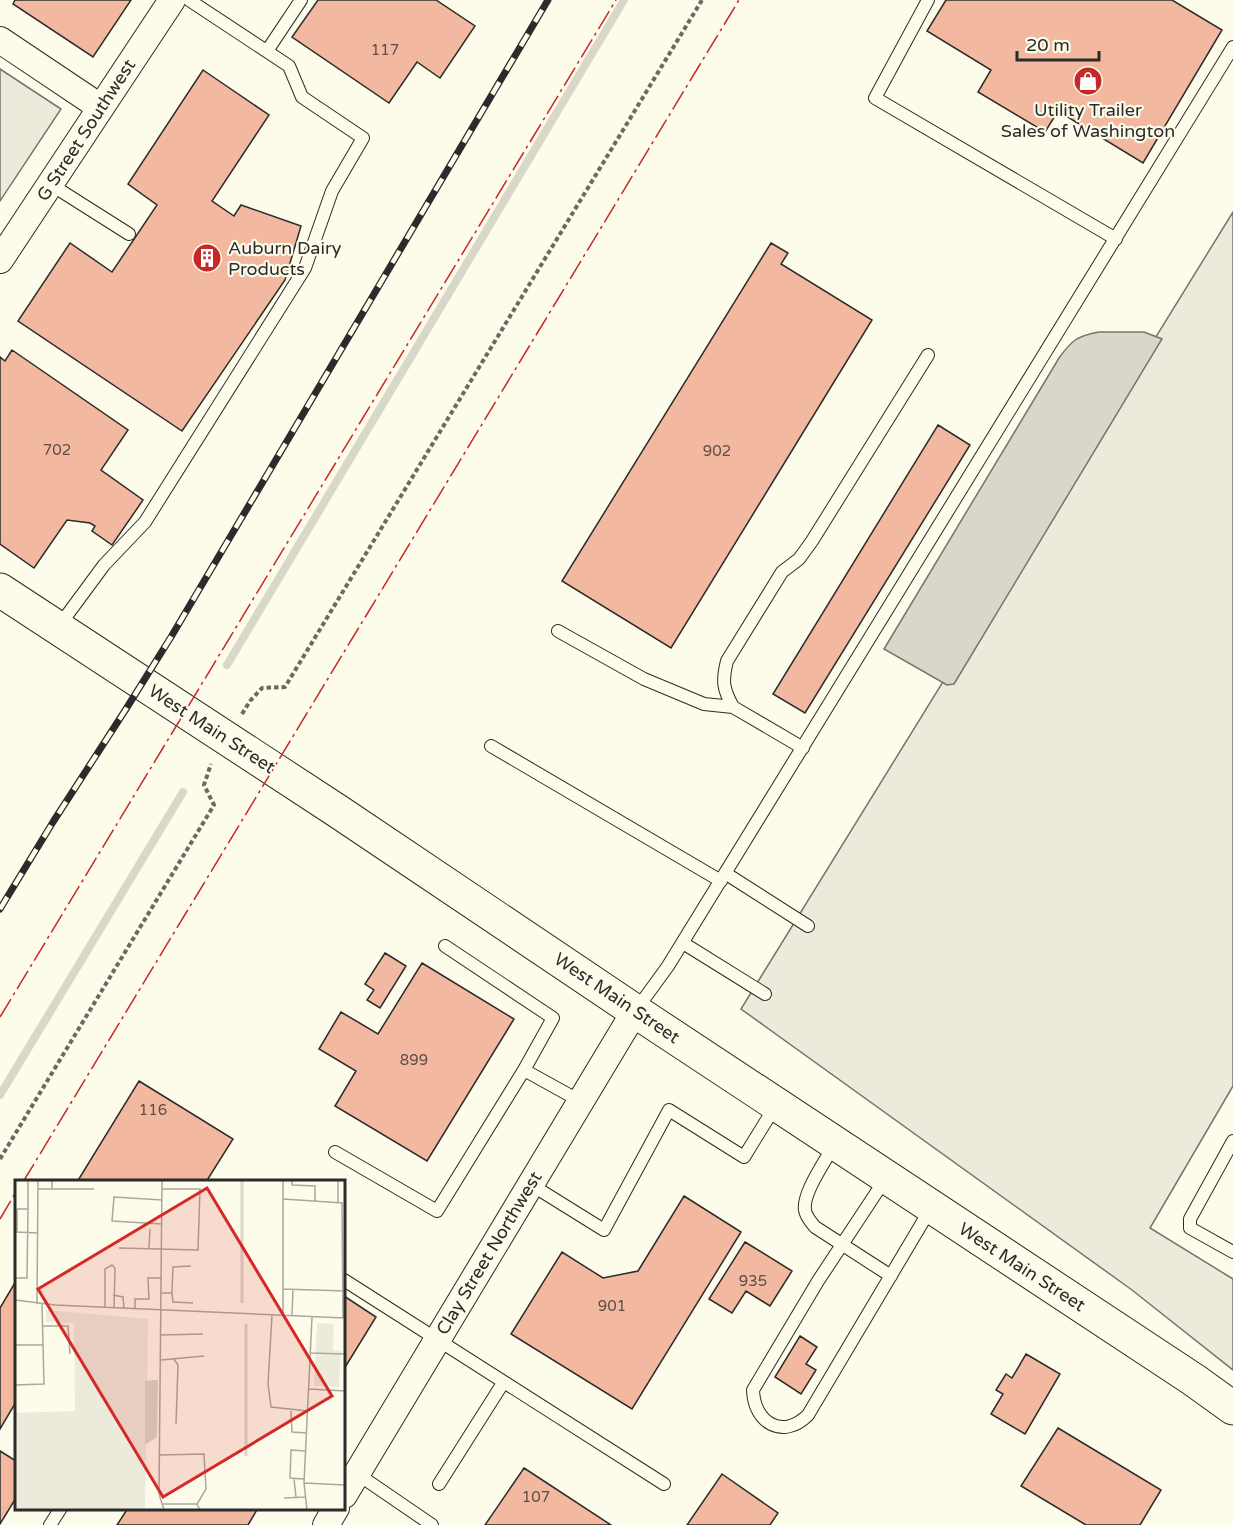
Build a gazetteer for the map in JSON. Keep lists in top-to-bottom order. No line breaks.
{"streets":{"main road":["West Main Street"],"street":["G Street Southwest","Clay Street Northwest"]},"crossings":[["West Main Street","Clay Street Northwest"]],"places":{"shop":["Utility Trailer Sales of Washington"],"building":["Auburn Dairy Products"]},"house_numbers":["117","702","902","899","116","935","901","107"],"scale_bar":"20 m"}
